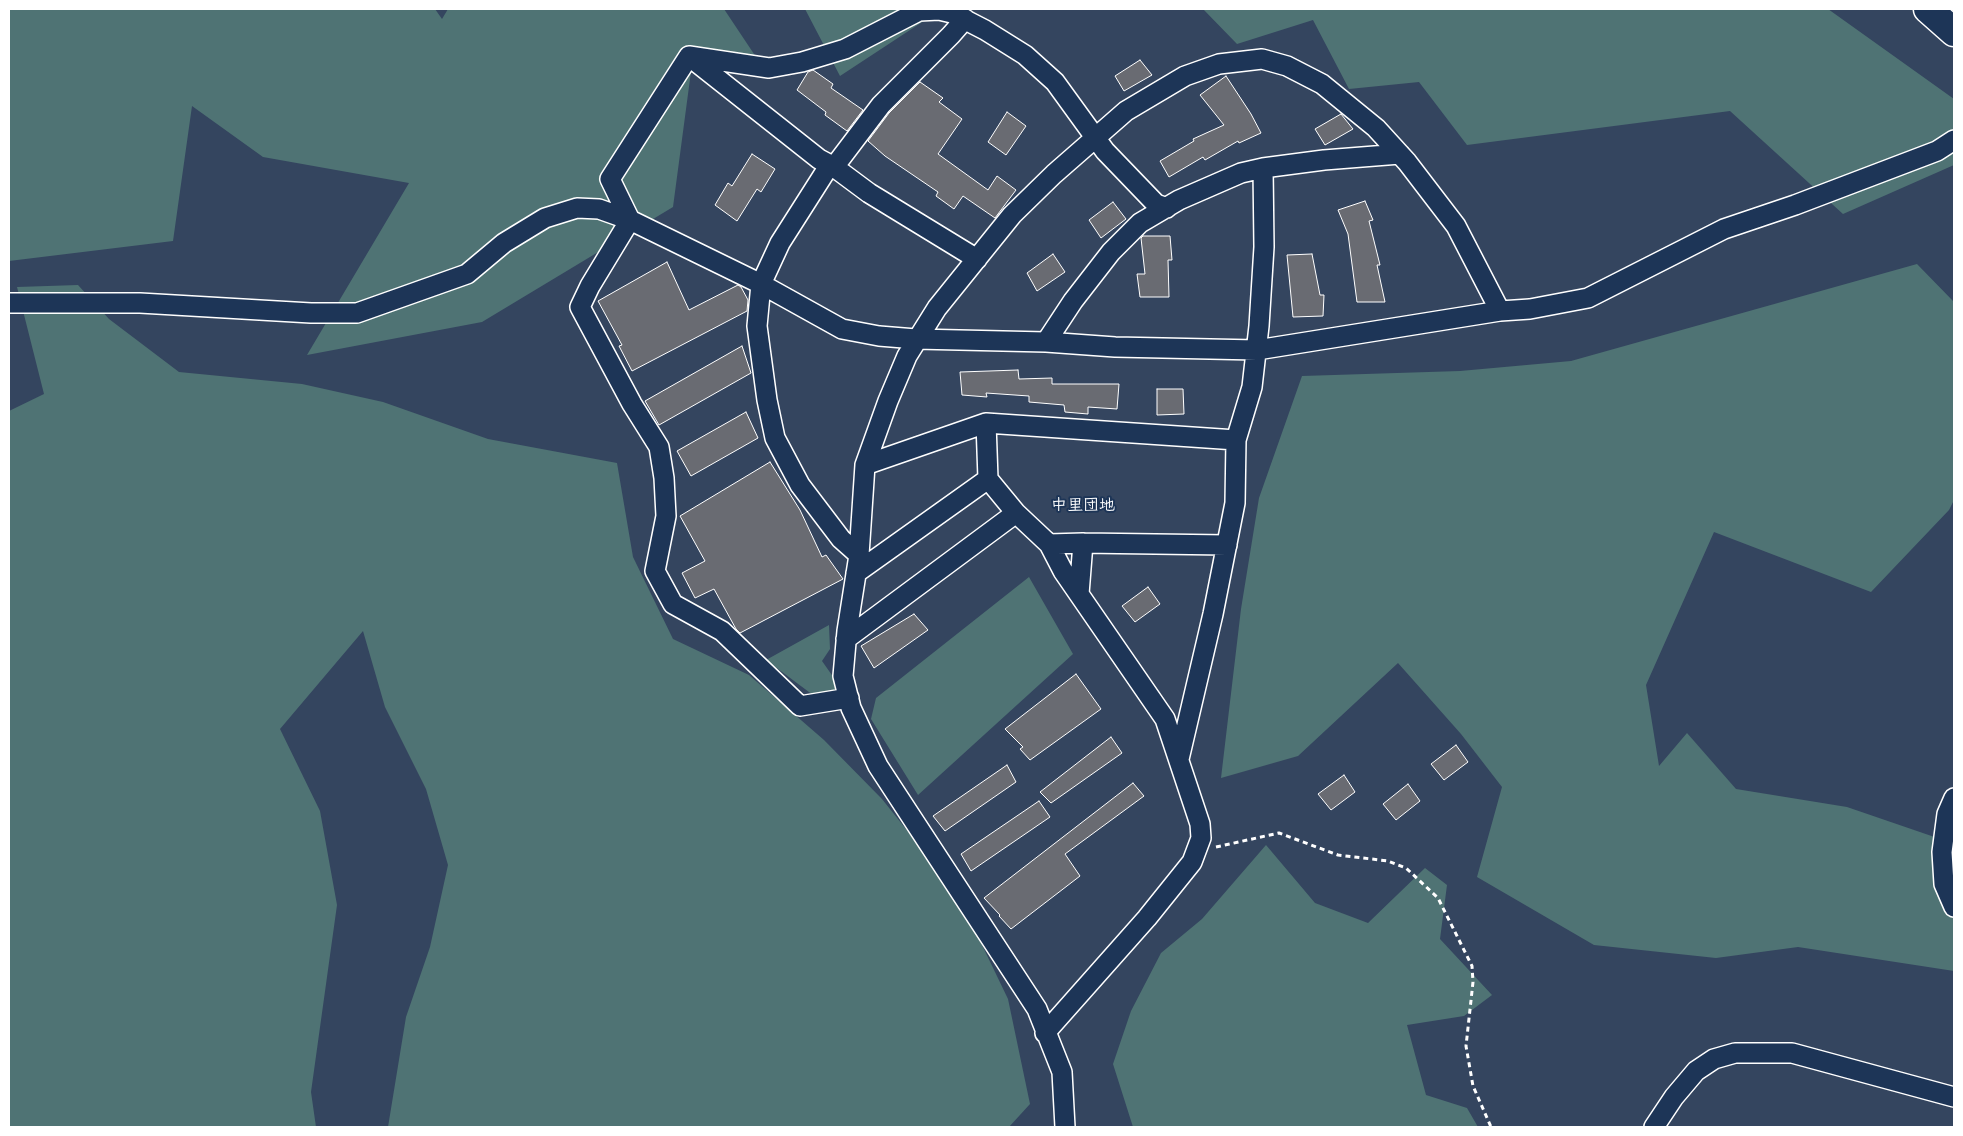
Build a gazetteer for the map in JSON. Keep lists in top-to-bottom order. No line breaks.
{"districts":["中里団地"]}
